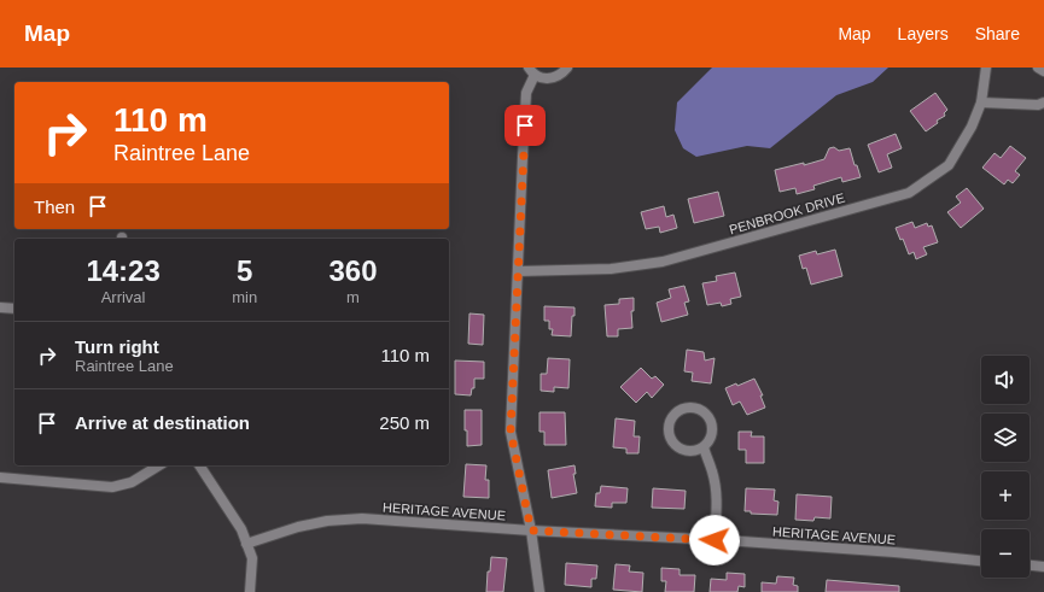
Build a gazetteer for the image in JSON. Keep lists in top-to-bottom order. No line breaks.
{"streets":{"street":["PENBROOK DRIVE","HERITAGE AVENUE"]},"page":{"header":"Map","nav":["Map","Layers","Share"],"turn":["110 m","Raintree Lane"],"then":"Then","eta":["14:23","Arrival","5","min","360","m"],"list":[{"name":"Turn right","note":"Raintree Lane","value":"110 m"},{"name":"Arrive at destination","value":"250 m"}],"map_buttons":["+","−"]}}
